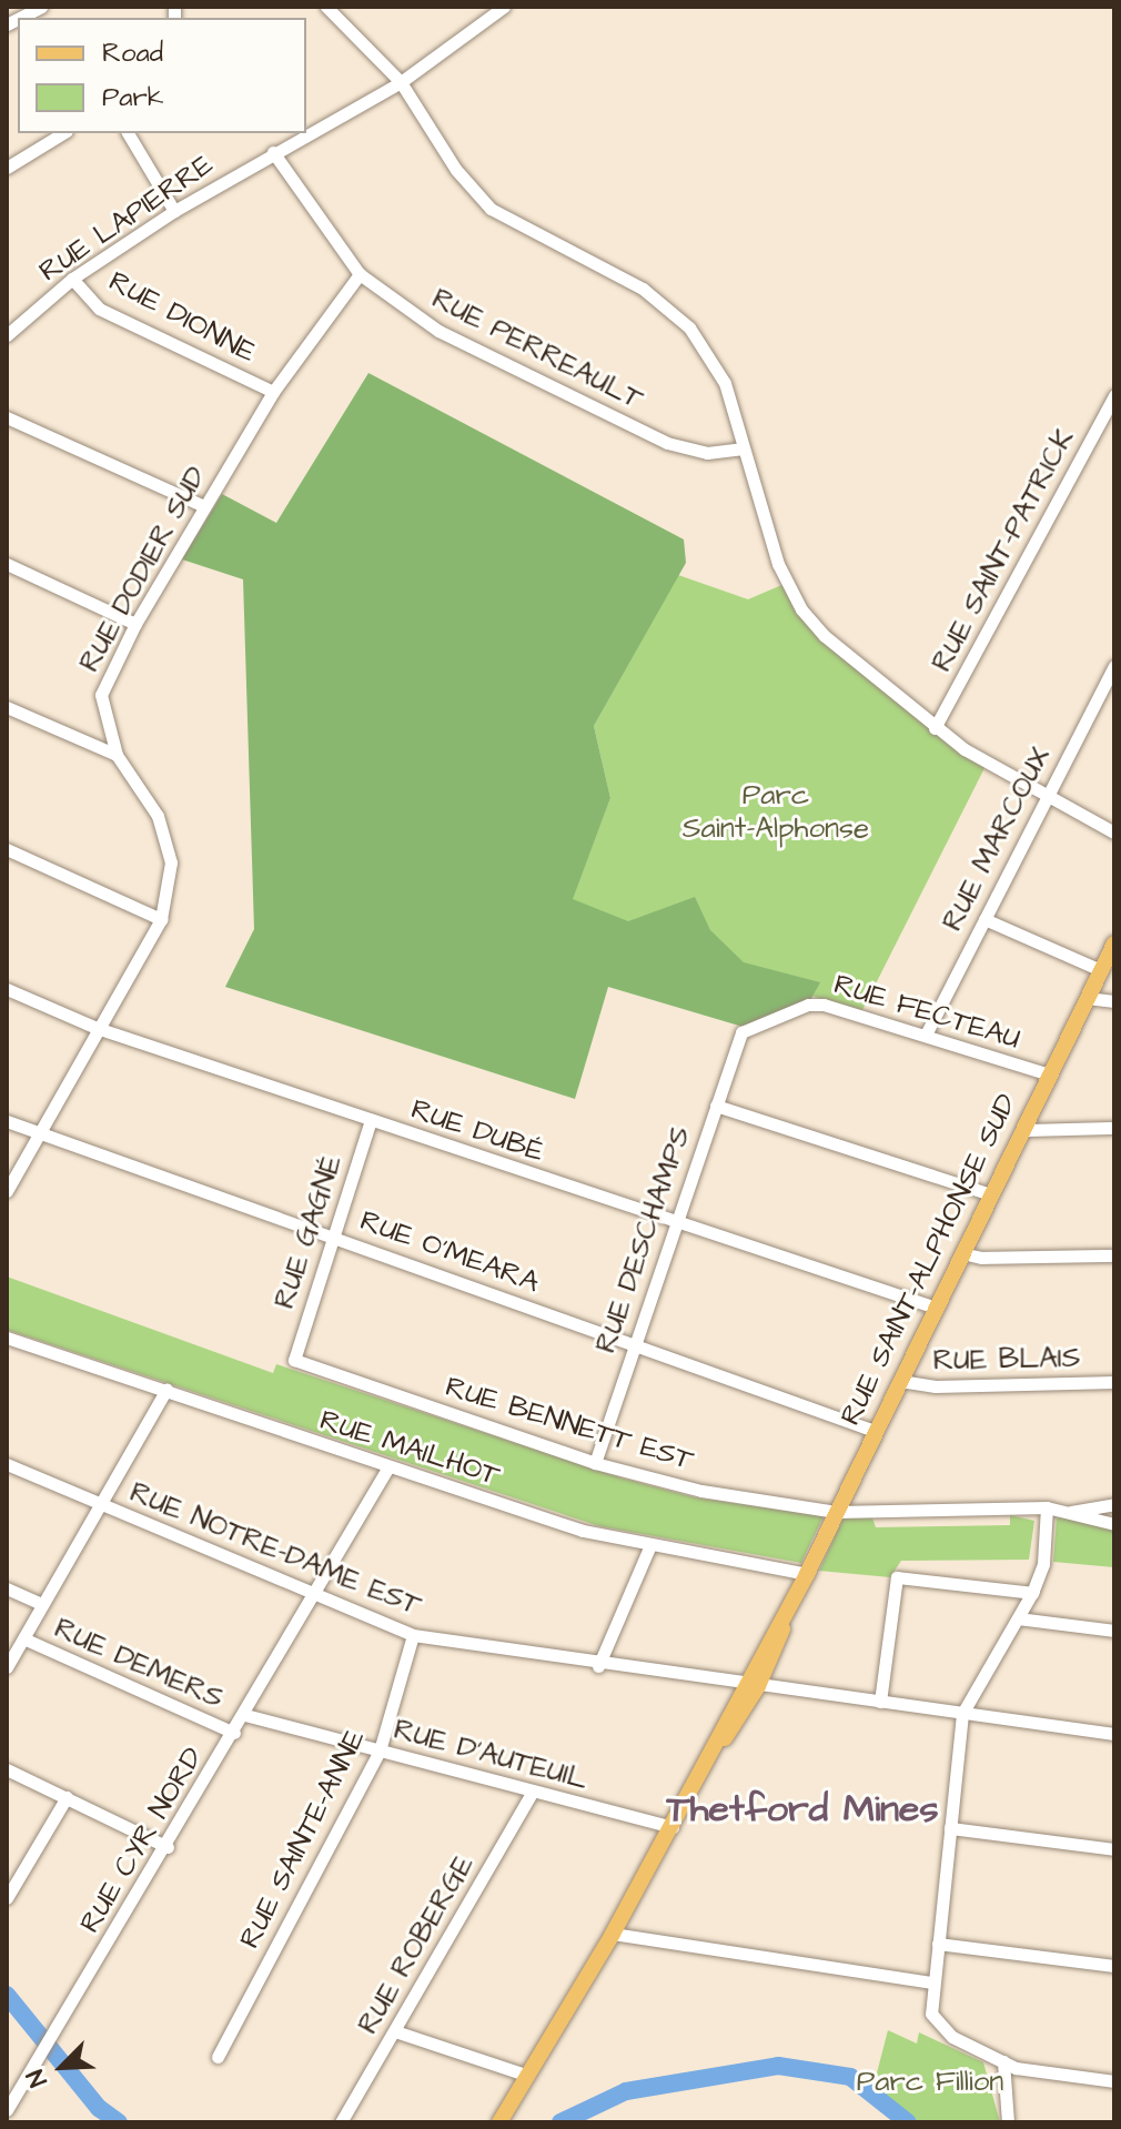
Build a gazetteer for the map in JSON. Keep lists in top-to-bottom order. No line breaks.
{"streets":{"main road":["RUE SAINT-ALPHONSE SUD"],"street":["RUE LAPIERRE","RUE DIONNE","RUE PERREAULT","RUE SAINT-PATRICK","RUE DODIER SUD","RUE MARCOUX","RUE FECTEAU","RUE DUBÉ","RUE GAGNÉ","RUE DESCHAMPS","RUE O'MEARA","RUE BLAIS","RUE BENNETT EST","RUE MAILHOT","RUE NOTRE-DAME EST","RUE DEMERS","RUE D'AUTEUIL","RUE SAINTE-ANNE","RUE CYR NORD","RUE ROBERGE"]},"crossings":[["RUE LAPIERRE","RUE DIONNE"],["RUE LAPIERRE","RUE PERREAULT"],["RUE DIONNE","RUE DODIER SUD"],["RUE PERREAULT","RUE DODIER SUD"],["RUE DODIER SUD","RUE DUBÉ"],["RUE DODIER SUD","RUE O'MEARA"],["RUE MARCOUX","RUE FECTEAU"],["RUE FECTEAU","RUE DESCHAMPS"],["RUE FECTEAU","RUE SAINT-ALPHONSE SUD"],["RUE DUBÉ","RUE GAGNÉ"],["RUE DUBÉ","RUE DESCHAMPS"],["RUE DUBÉ","RUE SAINT-ALPHONSE SUD"],["RUE GAGNÉ","RUE O'MEARA"],["RUE GAGNÉ","RUE BENNETT EST"],["RUE DESCHAMPS","RUE O'MEARA"],["RUE DESCHAMPS","RUE BENNETT EST"],["RUE O'MEARA","RUE SAINT-ALPHONSE SUD"],["RUE SAINT-ALPHONSE SUD","RUE BLAIS"],["RUE SAINT-ALPHONSE SUD","RUE BENNETT EST"],["RUE SAINT-ALPHONSE SUD","RUE MAILHOT"],["RUE SAINT-ALPHONSE SUD","RUE NOTRE-DAME EST"],["RUE SAINT-ALPHONSE SUD","RUE D'AUTEUIL"],["RUE MAILHOT","RUE CYR NORD"],["RUE NOTRE-DAME EST","RUE SAINTE-ANNE"],["RUE NOTRE-DAME EST","RUE CYR NORD"],["RUE DEMERS","RUE CYR NORD"],["RUE D'AUTEUIL","RUE SAINTE-ANNE"],["RUE D'AUTEUIL","RUE CYR NORD"],["RUE D'AUTEUIL","RUE ROBERGE"]],"districts":["Thetford Mines"],"parks":["Parc Saint-Alphonse","Parc Fillion"],"legend":["Road","Park"],"north":"bottom left"}
